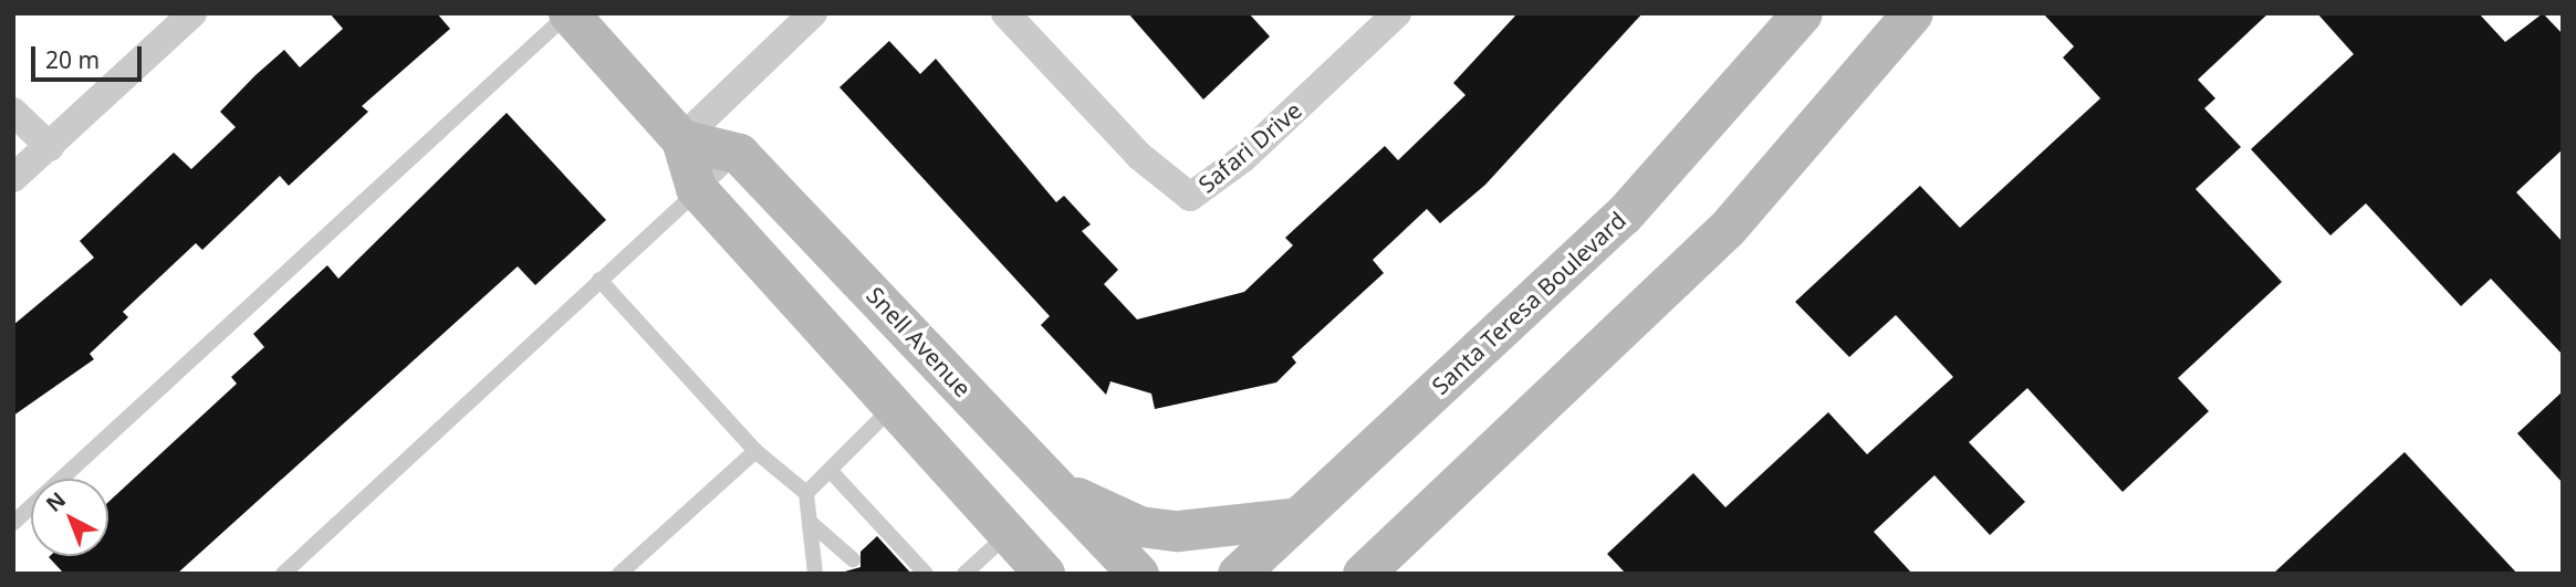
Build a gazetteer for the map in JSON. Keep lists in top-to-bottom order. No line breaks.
{"streets":{"main road":["Santa Teresa Boulevard","Snell Avenue"],"street":["Safari Drive"]},"scale_bar":"20 m","north":"top left"}
